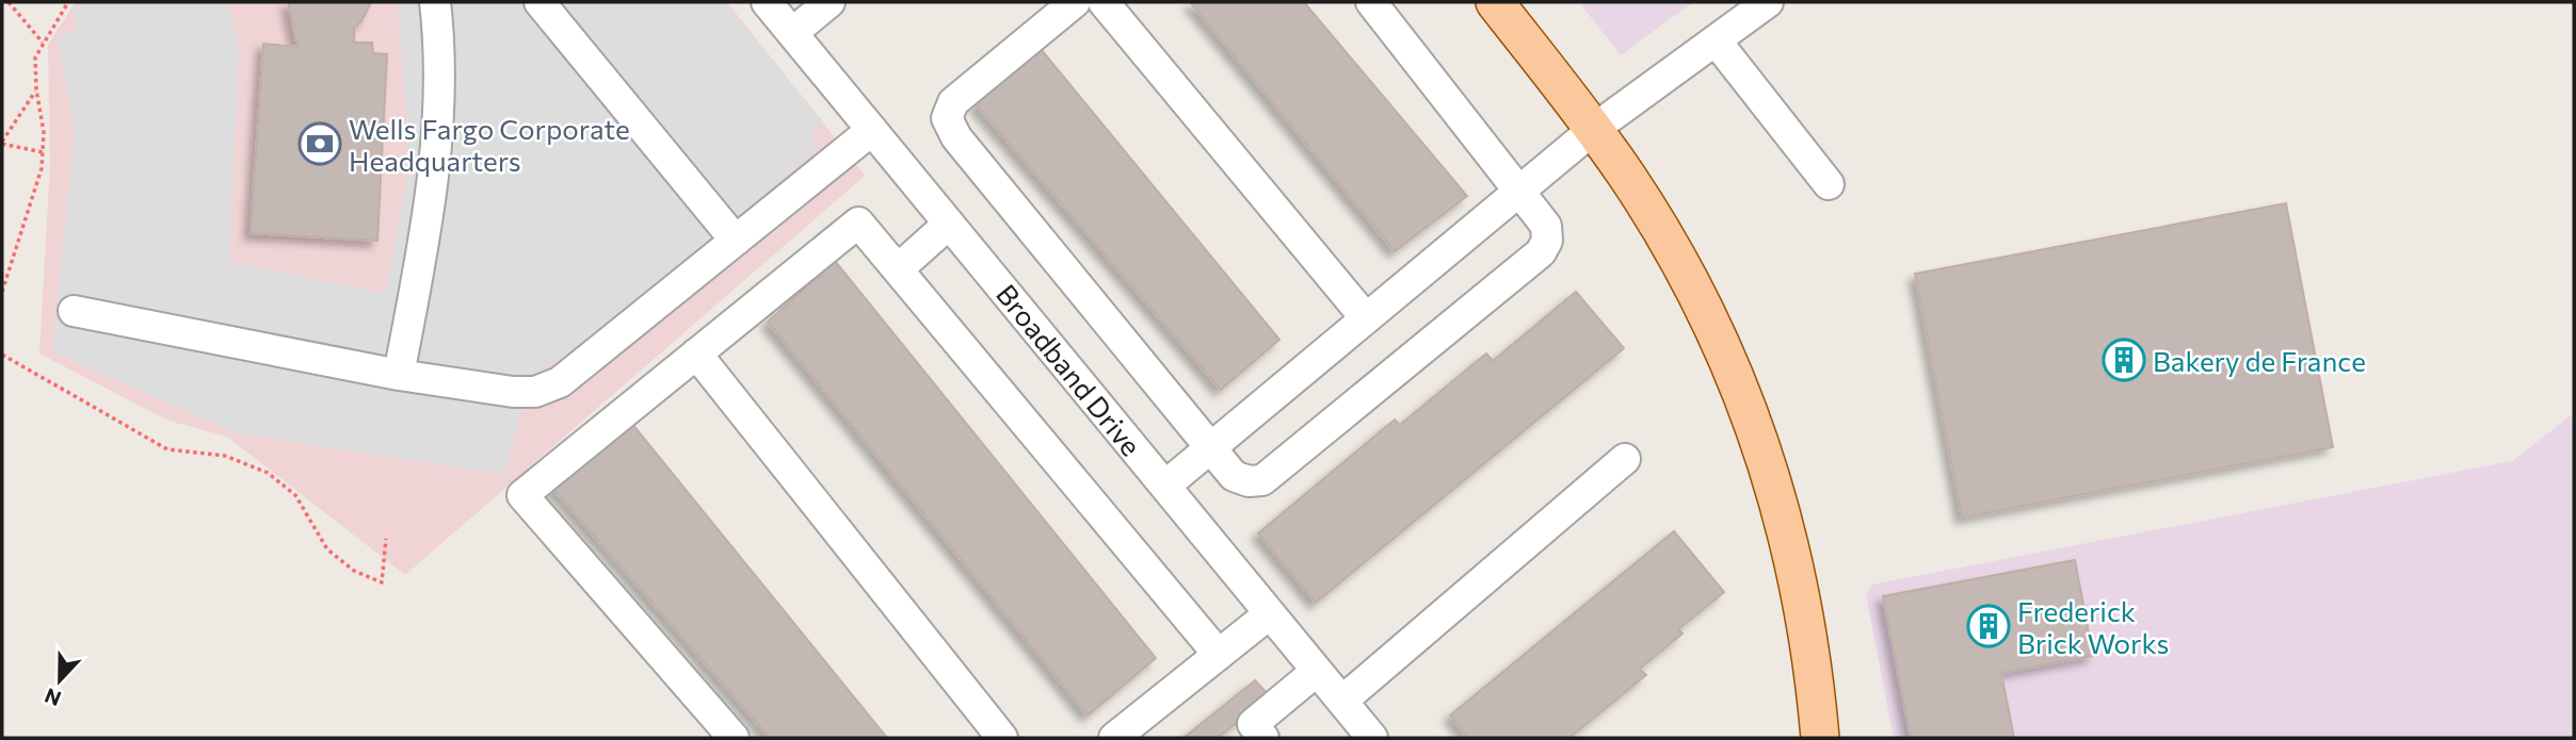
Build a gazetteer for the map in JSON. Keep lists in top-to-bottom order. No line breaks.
{"streets":{"street":["Broadband Drive"]},"places":{"bank":["Wells Fargo Corporate Headquarters"],"building":["Bakery de France","Frederick Brick Works"]},"north":"bottom"}
